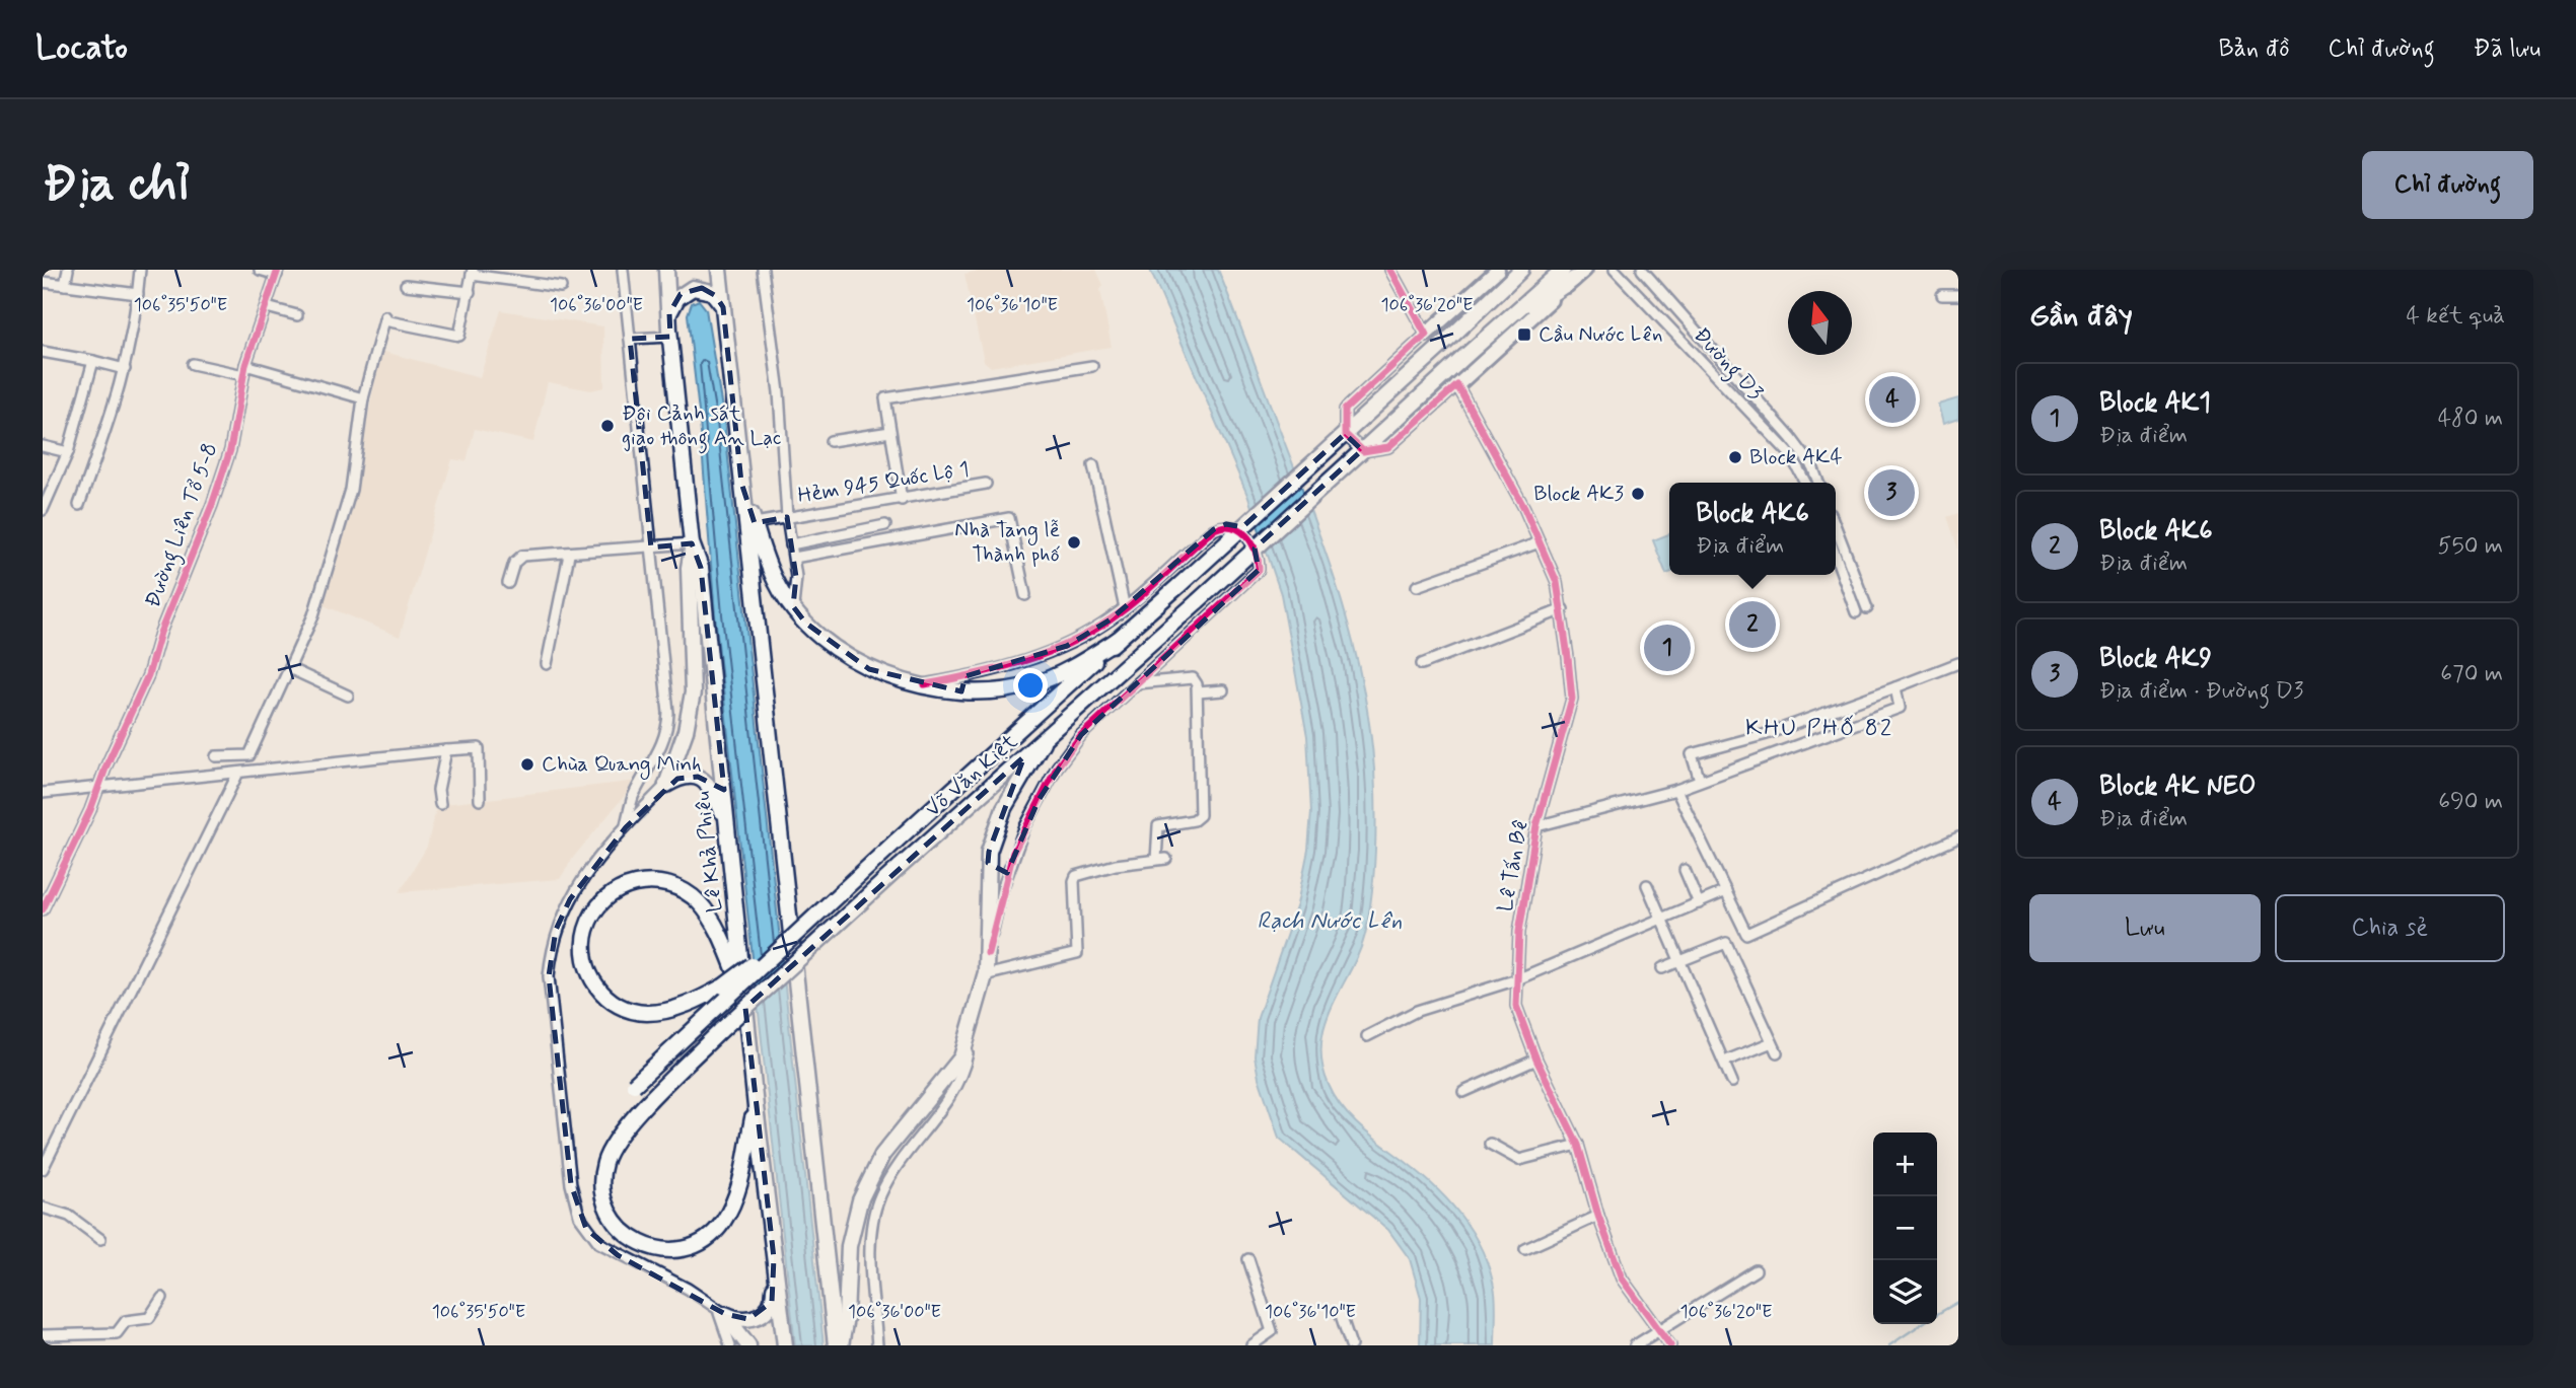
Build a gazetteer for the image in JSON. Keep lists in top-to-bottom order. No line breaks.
{"streets":{"highway":["Võ Văn Kiệt","Lê Khả Phiêu"],"street":["Đường D3","Hẻm 945 Quốc Lộ 1","Đường Liên Tổ 5-8","Lê Tấn Bê"]},"crossings":[["Võ Văn Kiệt","Lê Khả Phiêu"]],"districts":["KHU PHỐ 82"],"water":["Rạch Nước Lên"],"places":{"transit":["Cầu Nước Lên"],"other":["Đội Cảnh sát giao thông An Lạc","Block AK4","Block AK3","Nhà Tang lễ Thành phố","Chùa Quang Minh"]},"north":"top","page":{"header":"Locato","nav":["Bản đồ","Chỉ đường","Đã lưu"],"buttons":["Chỉ đường",["Lưu","Chia sẻ"]],"title":"Địa chỉ","heading":["Gần đây","4 kết quả"],"list":[{"mark":"1","name":"Block AK1","note":"Địa điểm","value":"480 m"},{"mark":"2","name":"Block AK6","note":"Địa điểm","value":"550 m"},{"mark":"3","name":"Block AK9","note":"Địa điểm · Đường D3","value":"670 m"},{"mark":"4","name":"Block AK NEO","note":"Địa điểm","value":"690 m"}],"pins":["4","3","2","1"],"popup":["Block AK6","Địa điểm"],"map_buttons":["+","−"]},"coordinates":["106°35'50\"E","106°36'00\"E","106°36'10\"E","106°36'20\"E"]}
